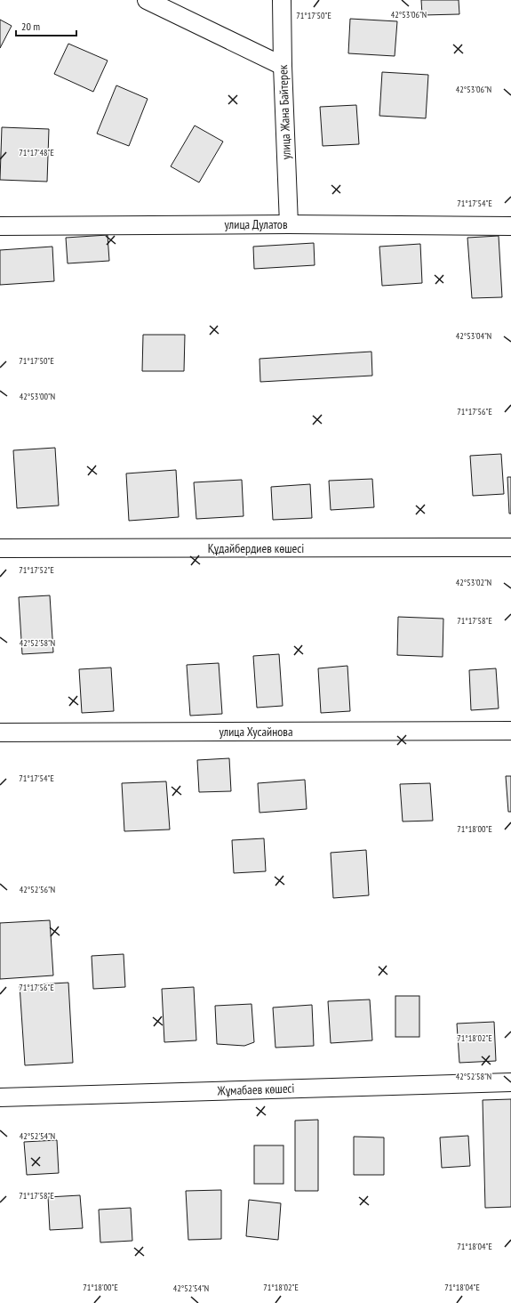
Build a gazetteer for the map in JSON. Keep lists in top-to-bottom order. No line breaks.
{"streets":{"street":["улица Жана Байтерек","улица Дулатов","Құдайбердиев көшесі","улица Хусайнова","Жұмабаев көшесі"]},"crossings":[["улица Жана Байтерек","улица Дулатов"]],"scale_bar":"20 m","coordinates":["42°53'06\"N","71°17'50\"E","71°17'48\"E","71°17'54\"E","42°53'04\"N","42°53'00\"N","71°17'56\"E","71°17'52\"E","42°53'02\"N","71°17'58\"E","42°52'58\"N","71°18'00\"E","42°52'56\"N","71°18'02\"E","42°52'54\"N","71°18'04\"E"]}
